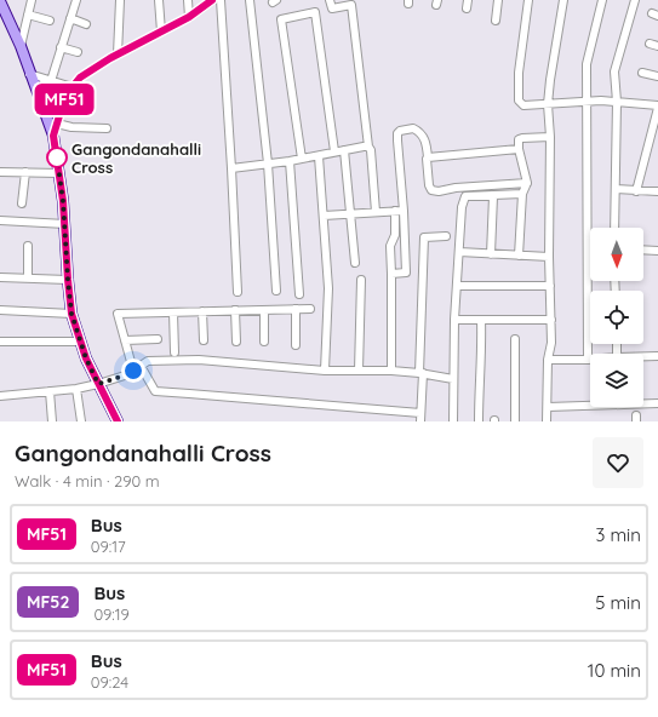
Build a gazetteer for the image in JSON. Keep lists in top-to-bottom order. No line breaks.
{"places":["Gangondanahalli Cross"],"lines":["bus line MF51"],"north":"bottom","page":{"on_map":"MF51","heading":["Gangondanahalli Cross","Walk · 4 min · 290 m"],"list":[{"mark":"MF51","name":"Bus","note":"09:17","value":"3 min"},{"mark":"MF52","name":"Bus","note":"09:19","value":"5 min"},{"mark":"MF51","name":"Bus","note":"09:24","value":"10 min"}]}}
